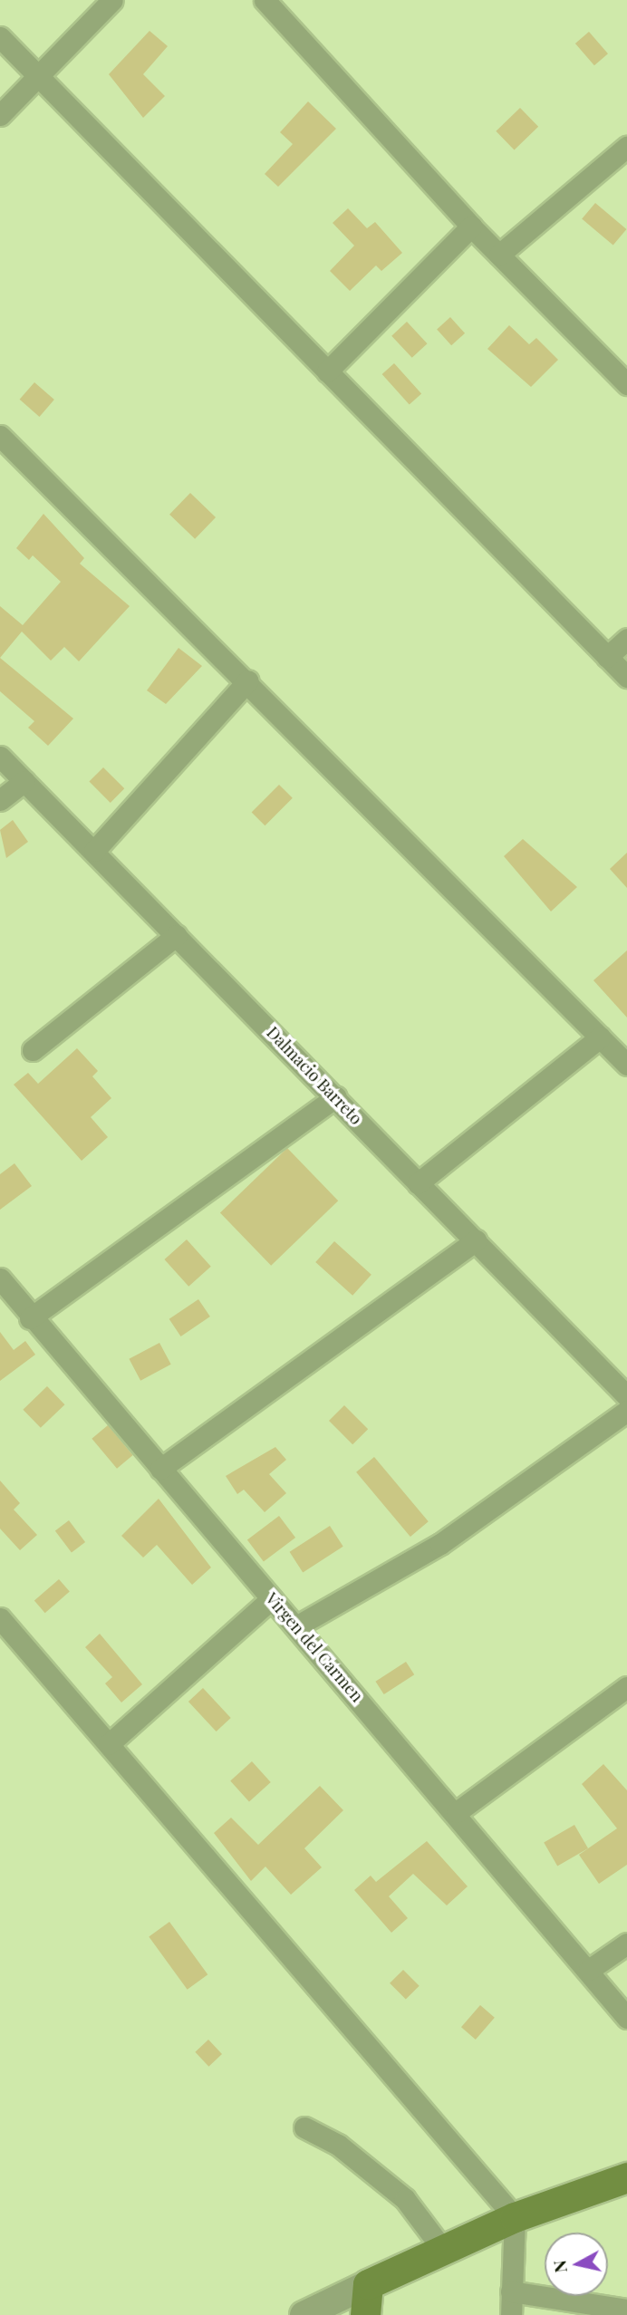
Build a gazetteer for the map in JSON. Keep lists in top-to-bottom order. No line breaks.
{"streets":{"street":["Dalmacio Barreto","Virgen del Carmen"]},"north":"left"}
